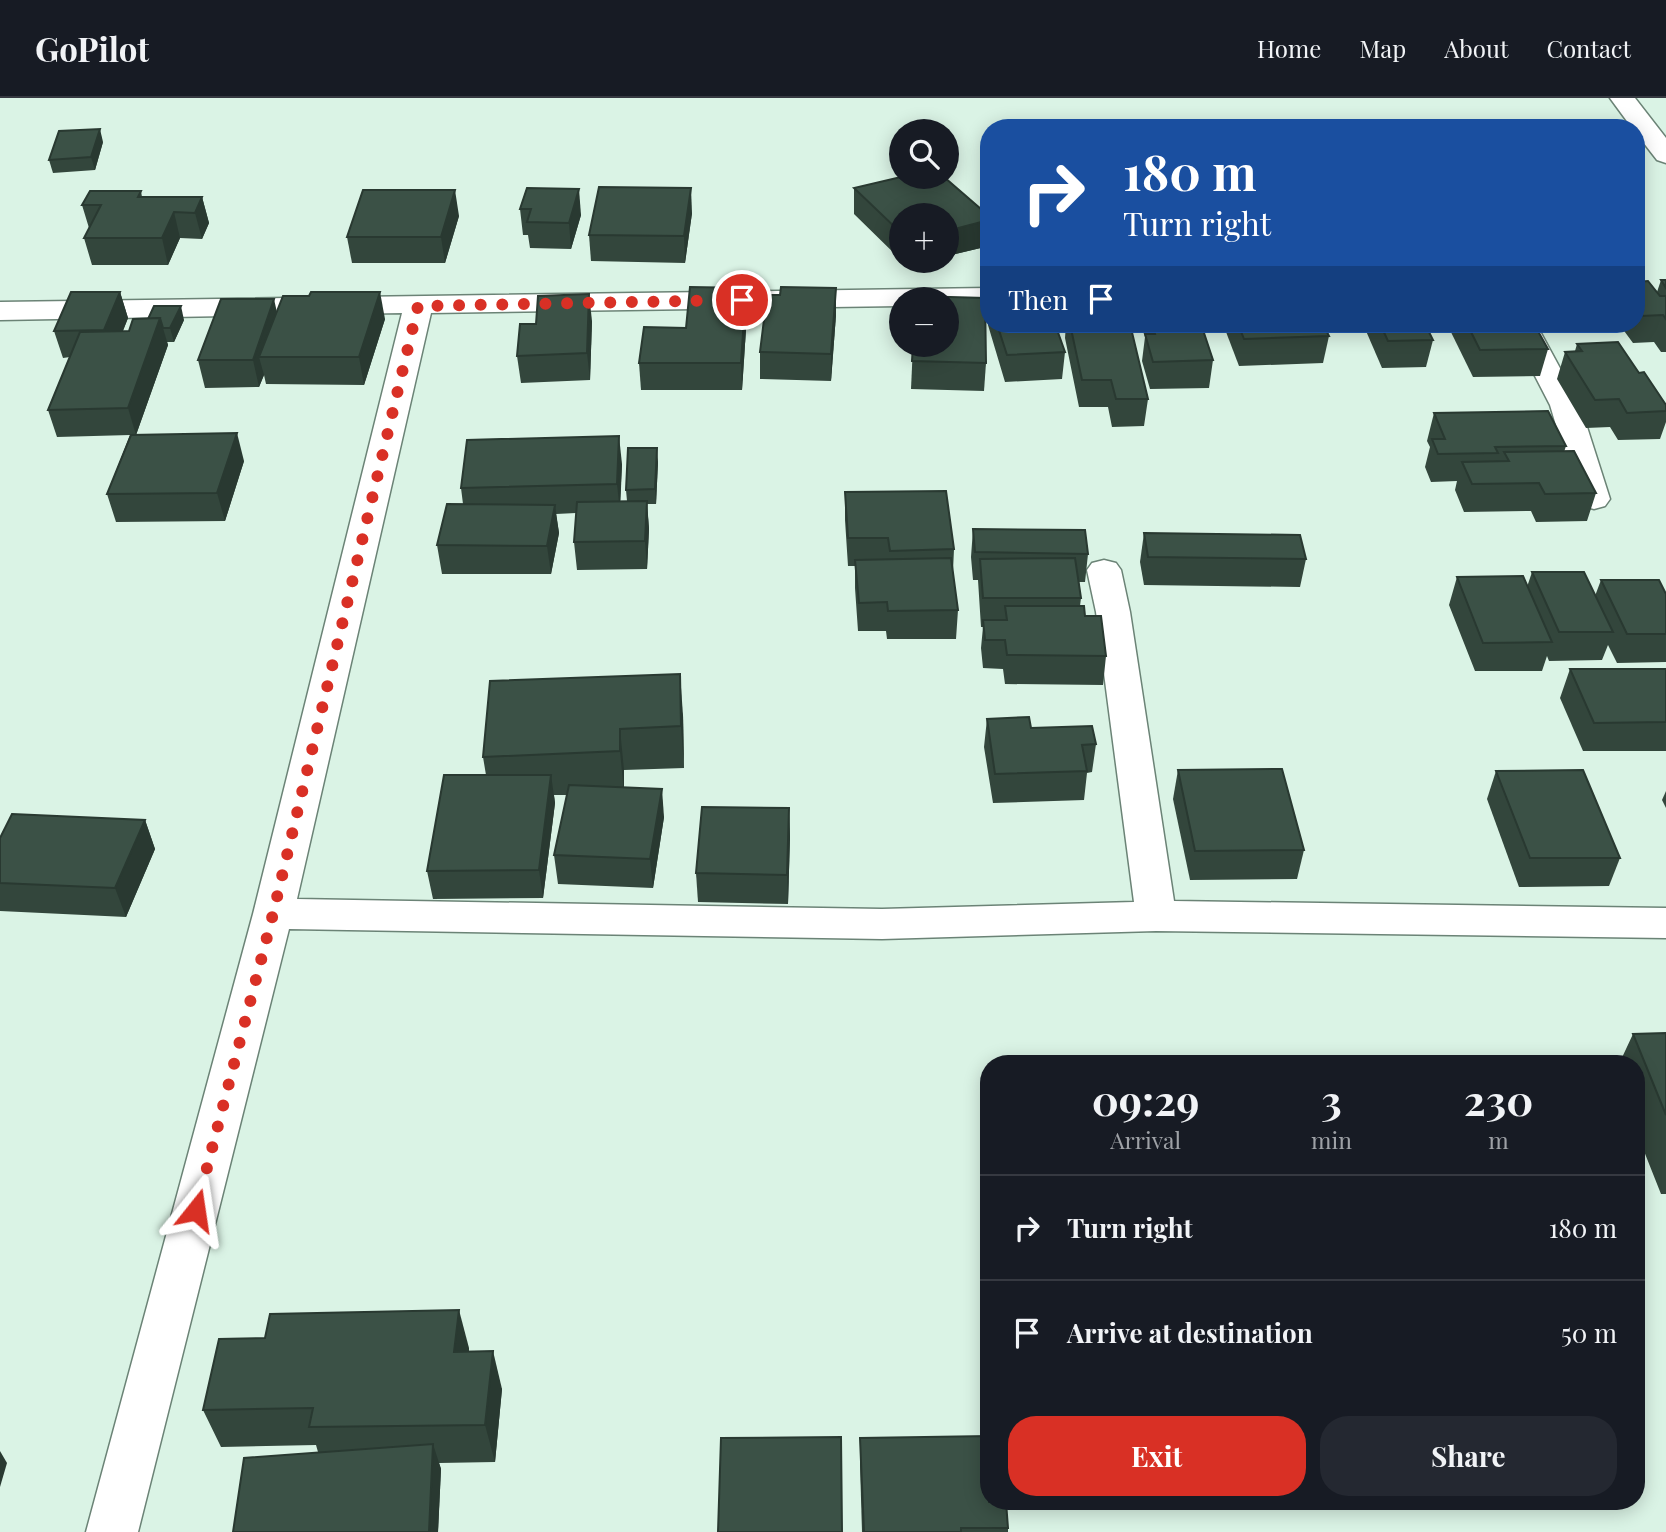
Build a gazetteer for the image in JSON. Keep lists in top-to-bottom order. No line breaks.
{"page":{"header":"GoPilot","nav":["Home","Map","About","Contact"],"map_buttons":["+","−"],"turn":["180 m","Turn right"],"then":"Then","eta":["09:29","Arrival","3","min","230","m"],"list":[{"name":"Turn right","value":"180 m"},{"name":"Arrive at destination","value":"50 m"}],"buttons":["Exit","Share"]}}
